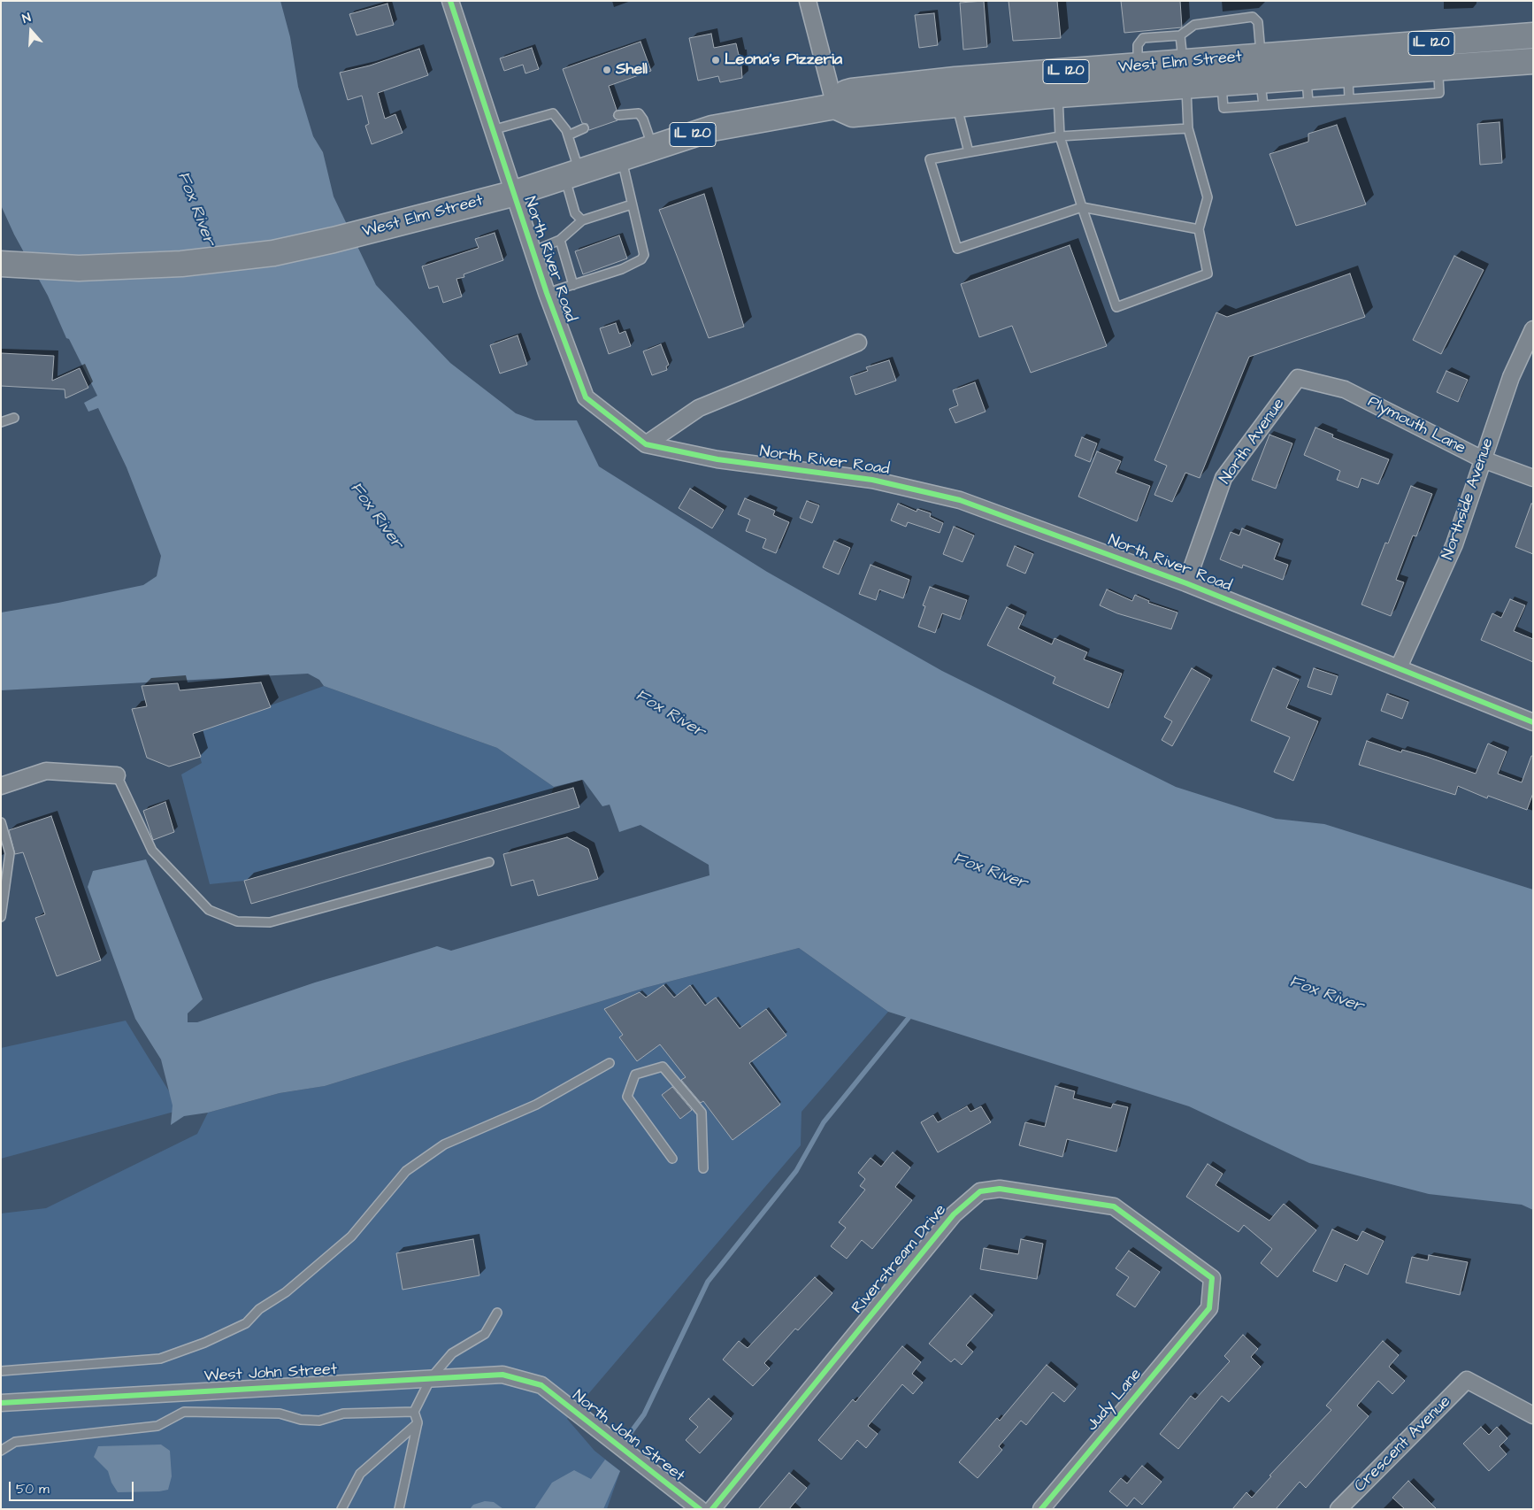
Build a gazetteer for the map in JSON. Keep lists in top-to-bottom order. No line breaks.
{"streets":{"main road":["IL 120","West Elm Street"],"street":["North River Road","Plymouth Lane","North Avenue","Northside Avenue","Riverstream Drive","West John Street","Judy Lane","North John Street","Crescent Avenue"]},"crossings":[["West Elm Street","North River Road"],["North River Road","North Avenue"],["North River Road","Northside Avenue"],["Plymouth Lane","North Avenue"],["Plymouth Lane","Northside Avenue"],["Riverstream Drive","Judy Lane"],["West John Street","North John Street"]],"water":["Fox River"],"places":["Leona's Pizzeria","Shell"],"scale_bar":"50 m","north":"top"}
